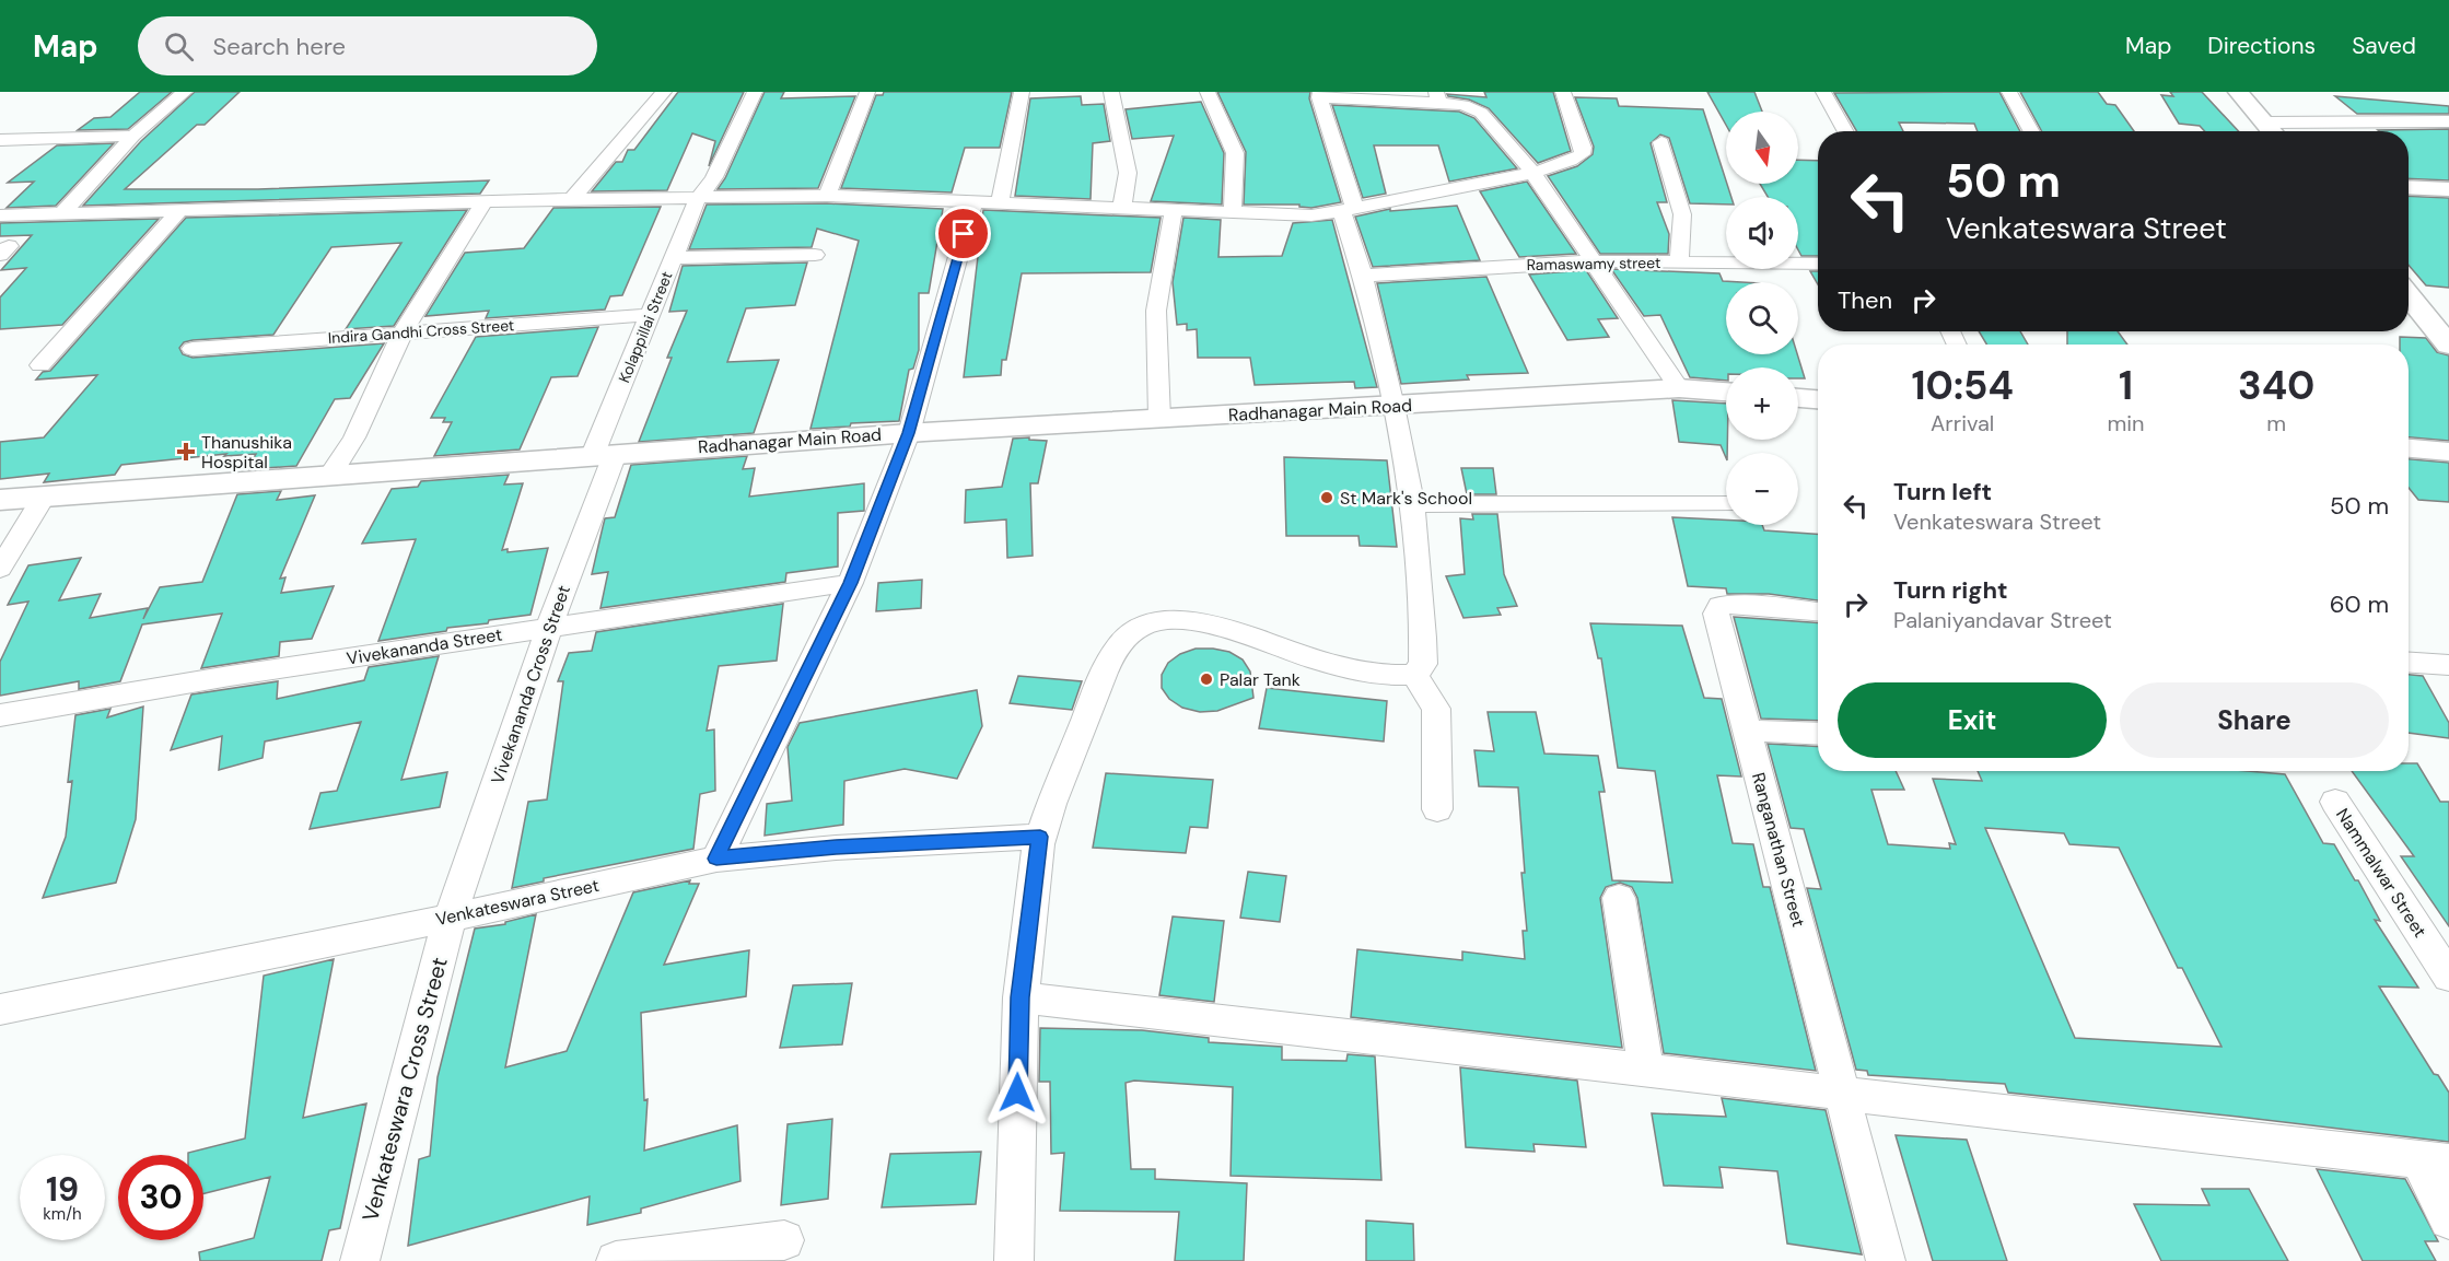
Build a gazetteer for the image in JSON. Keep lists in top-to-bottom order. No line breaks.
{"streets":{"street":["Ramaswamy street","Kolappillai Street","Indira Gandhi Cross Street","Radhanagar Main Road","Vivekananda Street","Vivekananda Cross Street","Ranganathan Street","Nammalwar Street","Venkateswara Street","Venkateswara Cross Street"]},"crossings":[["Kolappillai Street","Indira Gandhi Cross Street"],["Kolappillai Street","Radhanagar Main Road"],["Kolappillai Street","Vivekananda Cross Street"],["Radhanagar Main Road","Vivekananda Cross Street"],["Vivekananda Street","Vivekananda Cross Street"],["Vivekananda Cross Street","Venkateswara Street"],["Vivekananda Cross Street","Venkateswara Cross Street"],["Venkateswara Street","Venkateswara Cross Street"]],"places":{"health":["Thanushika Hospital"],"other":["St Mark's School","Palar Tank"]},"north":"bottom","page":{"header":"Map","search":"Search here","nav":["Map","Directions","Saved"],"map_buttons":["+","−"],"turn":["50 m","Venkateswara Street"],"then":"Then","eta":["10:54","Arrival","1","min","340","m"],"list":[{"name":"Turn left","note":"Venkateswara Street","value":"50 m"},{"name":"Turn right","note":"Palaniyandavar Street","value":"60 m"}],"buttons":["Exit","Share"],"speed":"19 km/h","limit":"30"}}
